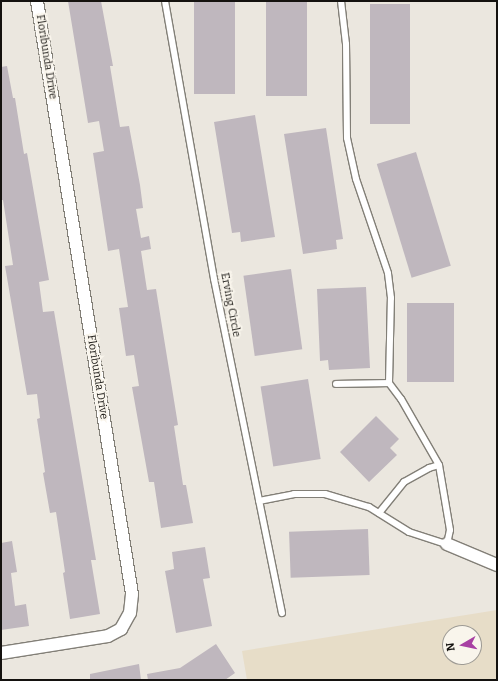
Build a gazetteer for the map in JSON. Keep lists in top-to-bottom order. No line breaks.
{"streets":{"street":["Floribunda Drive"],"lane":["Erving Circle"]},"north":"left"}
